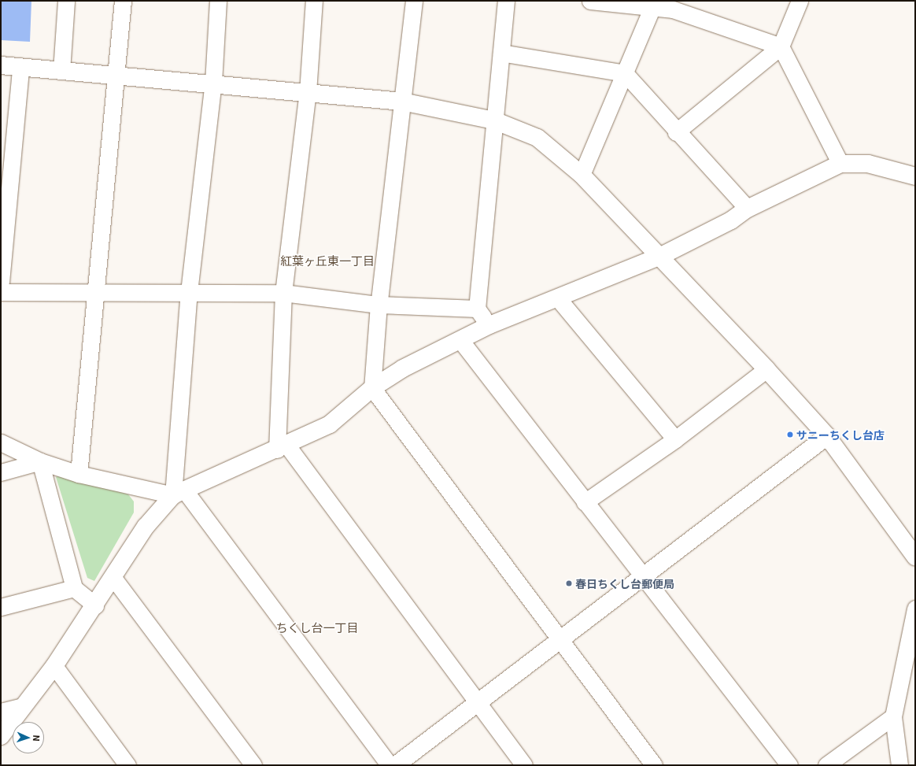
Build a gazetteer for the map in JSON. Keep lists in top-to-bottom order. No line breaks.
{"districts":["紅葉ヶ丘東一丁目","ちくし台一丁目"],"places":["サニーちくし台店","春日ちくし台郵便局"],"north":"right"}
